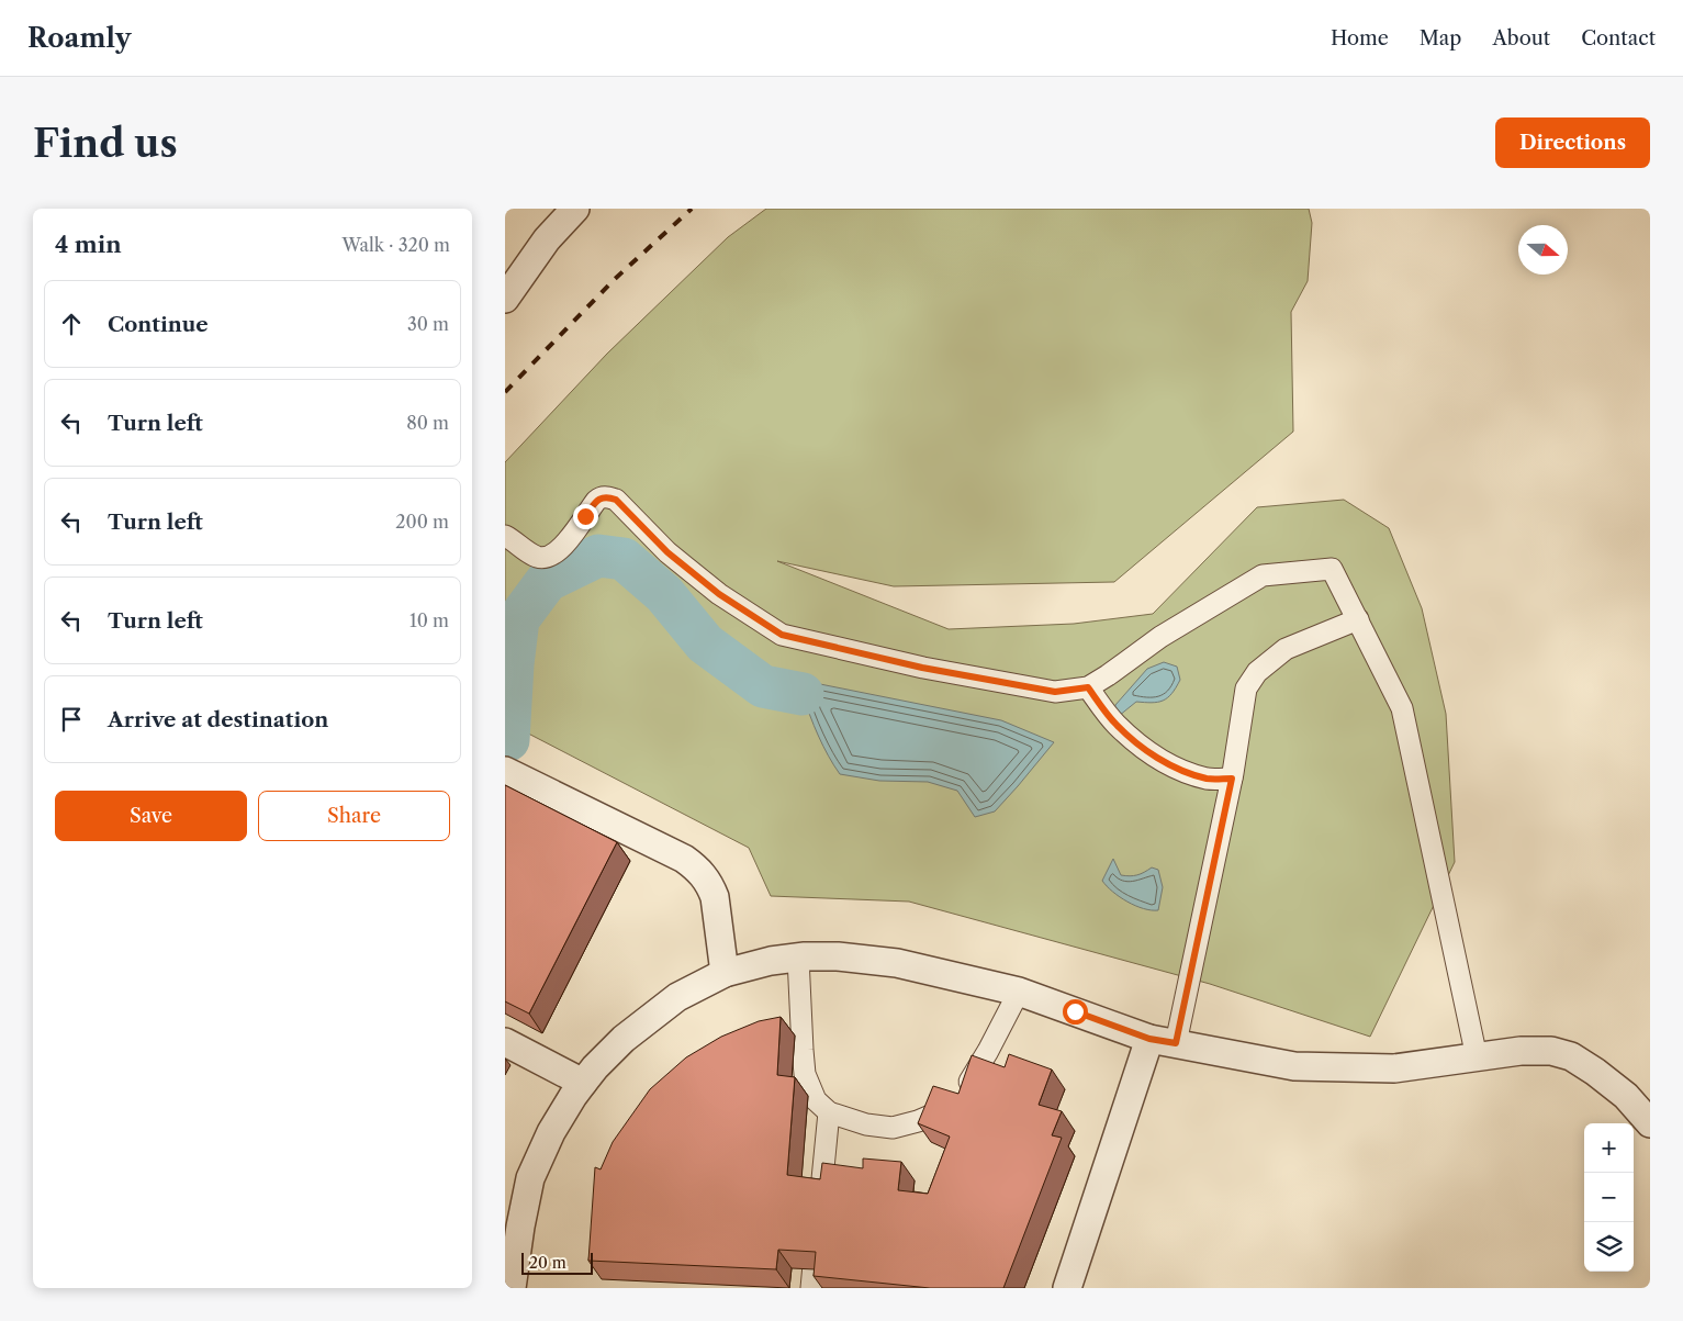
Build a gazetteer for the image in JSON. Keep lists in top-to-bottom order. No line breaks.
{"scale_bar":"20 m","north":"right","page":{"header":"Roamly","nav":["Home","Map","About","Contact"],"buttons":["Directions",["Save","Share"]],"title":"Find us","heading":["4 min","Walk · 320 m"],"list":[["Continue","30 m"],["Turn left","80 m"],["Turn left","200 m"],["Turn left","10 m"],"Arrive at destination"],"map_buttons":["+","−"],"scale":"20 m"}}
